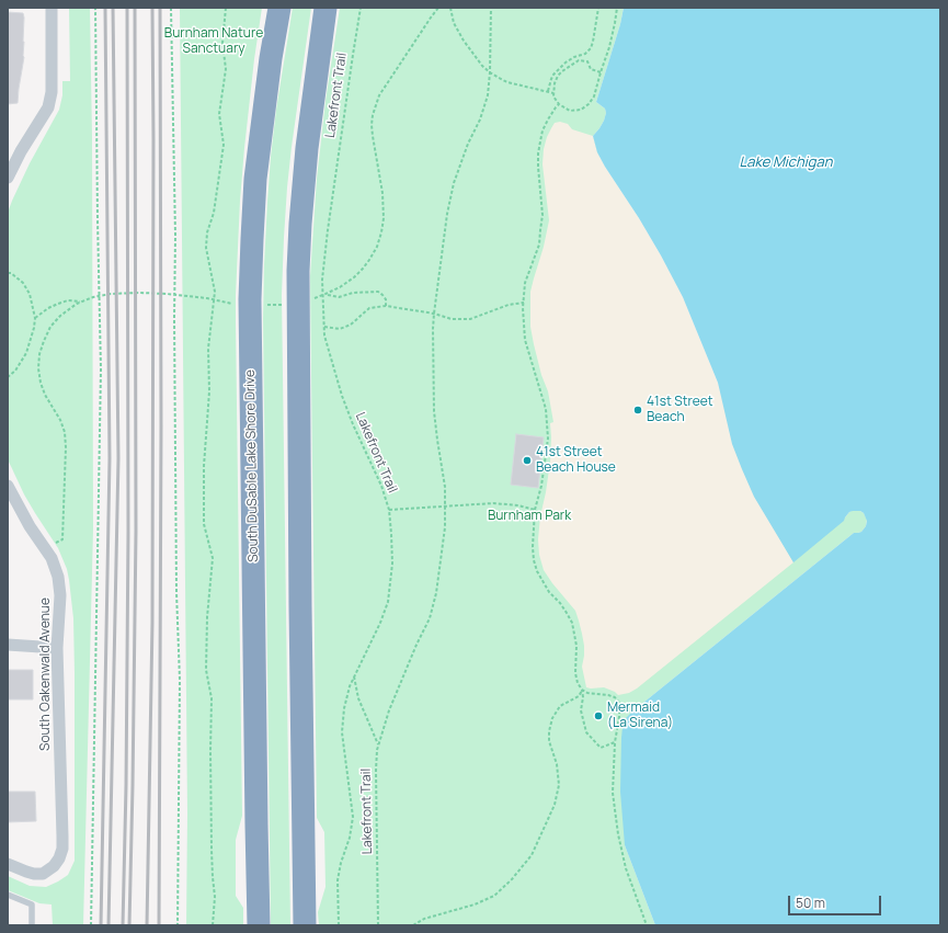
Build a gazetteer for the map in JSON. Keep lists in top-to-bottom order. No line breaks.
{"streets":{"highway":["South DuSable Lake Shore Drive"],"street":["South Oakenwald Avenue"],"path":["Lakefront Trail"]},"water":["Lake Michigan"],"parks":["Burnham Nature Sanctuary","Burnham Park"],"places":["41st Street Beach","41st Street Beach House","Mermaid (La Sirena)"],"scale_bar":"50 m"}
